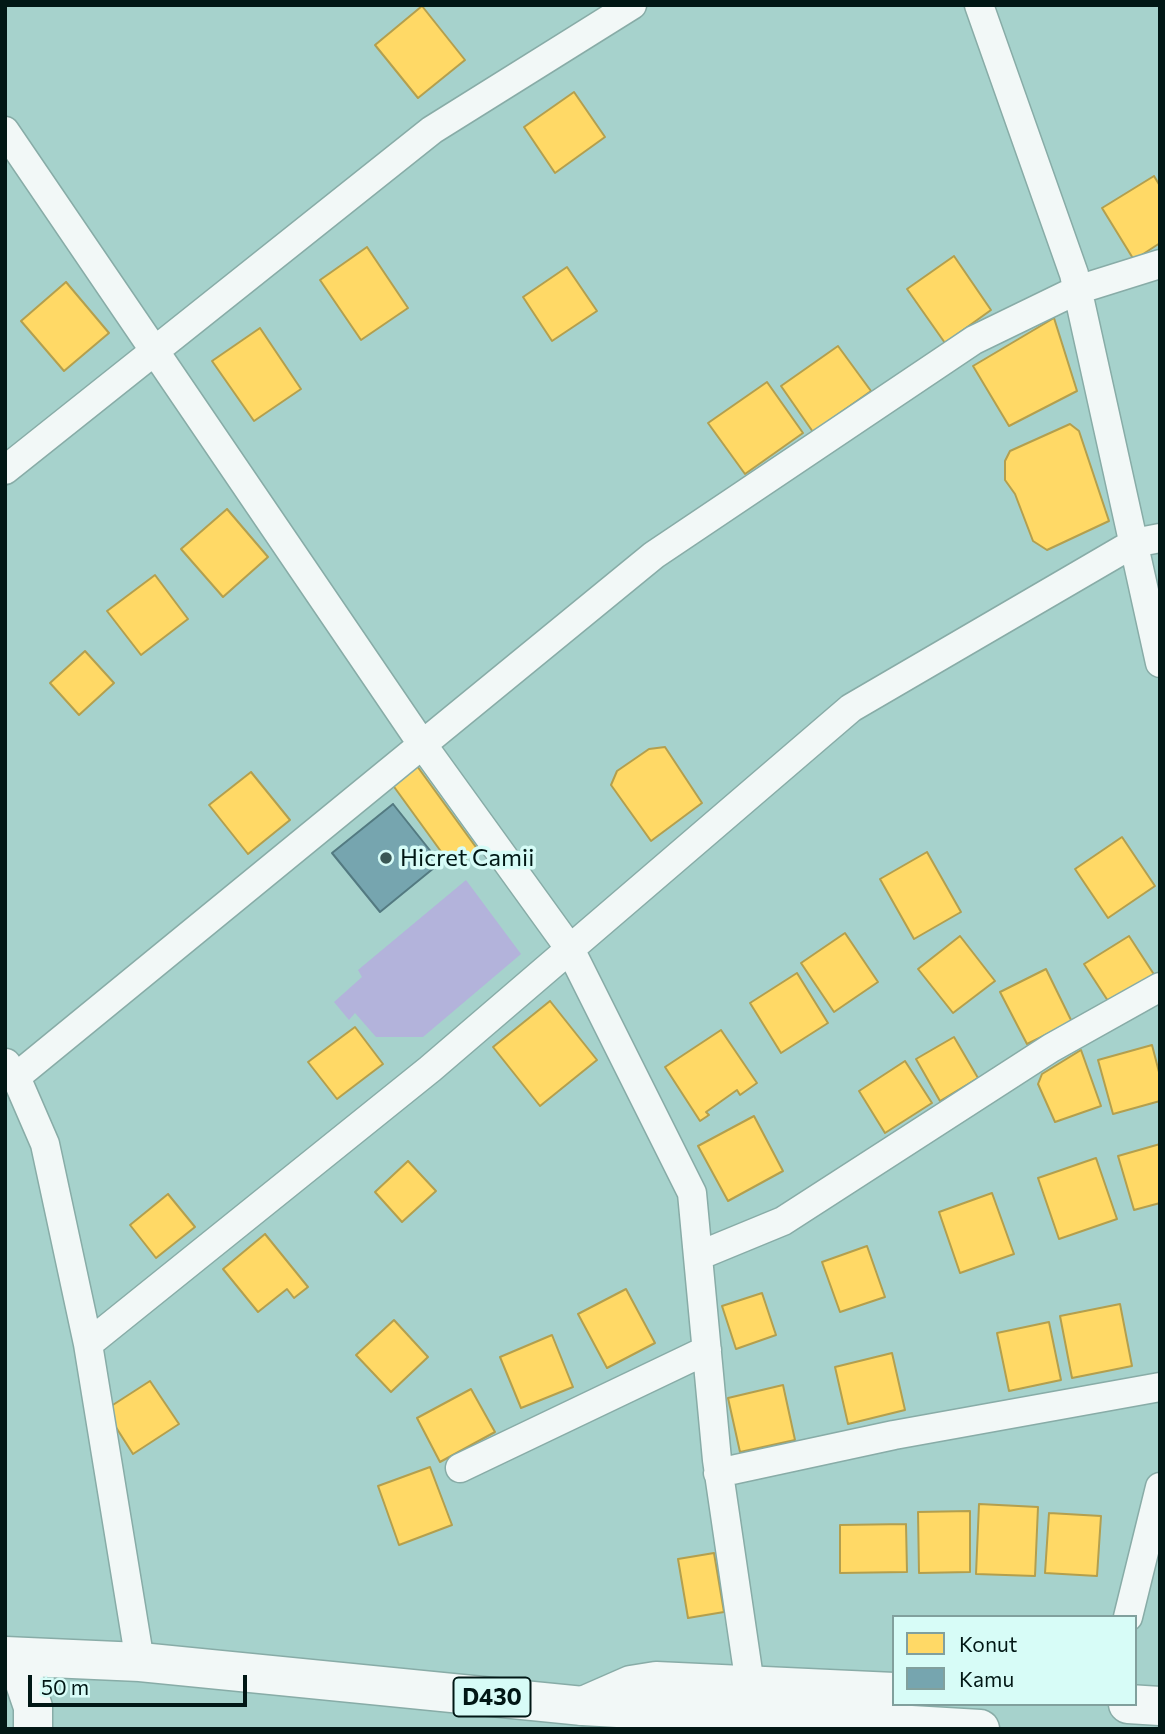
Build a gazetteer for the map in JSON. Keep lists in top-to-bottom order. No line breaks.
{"streets":{"main road":["D430"]},"places":["Hicret Camii"],"legend":["Konut","Kamu"],"scale_bar":"50 m"}
